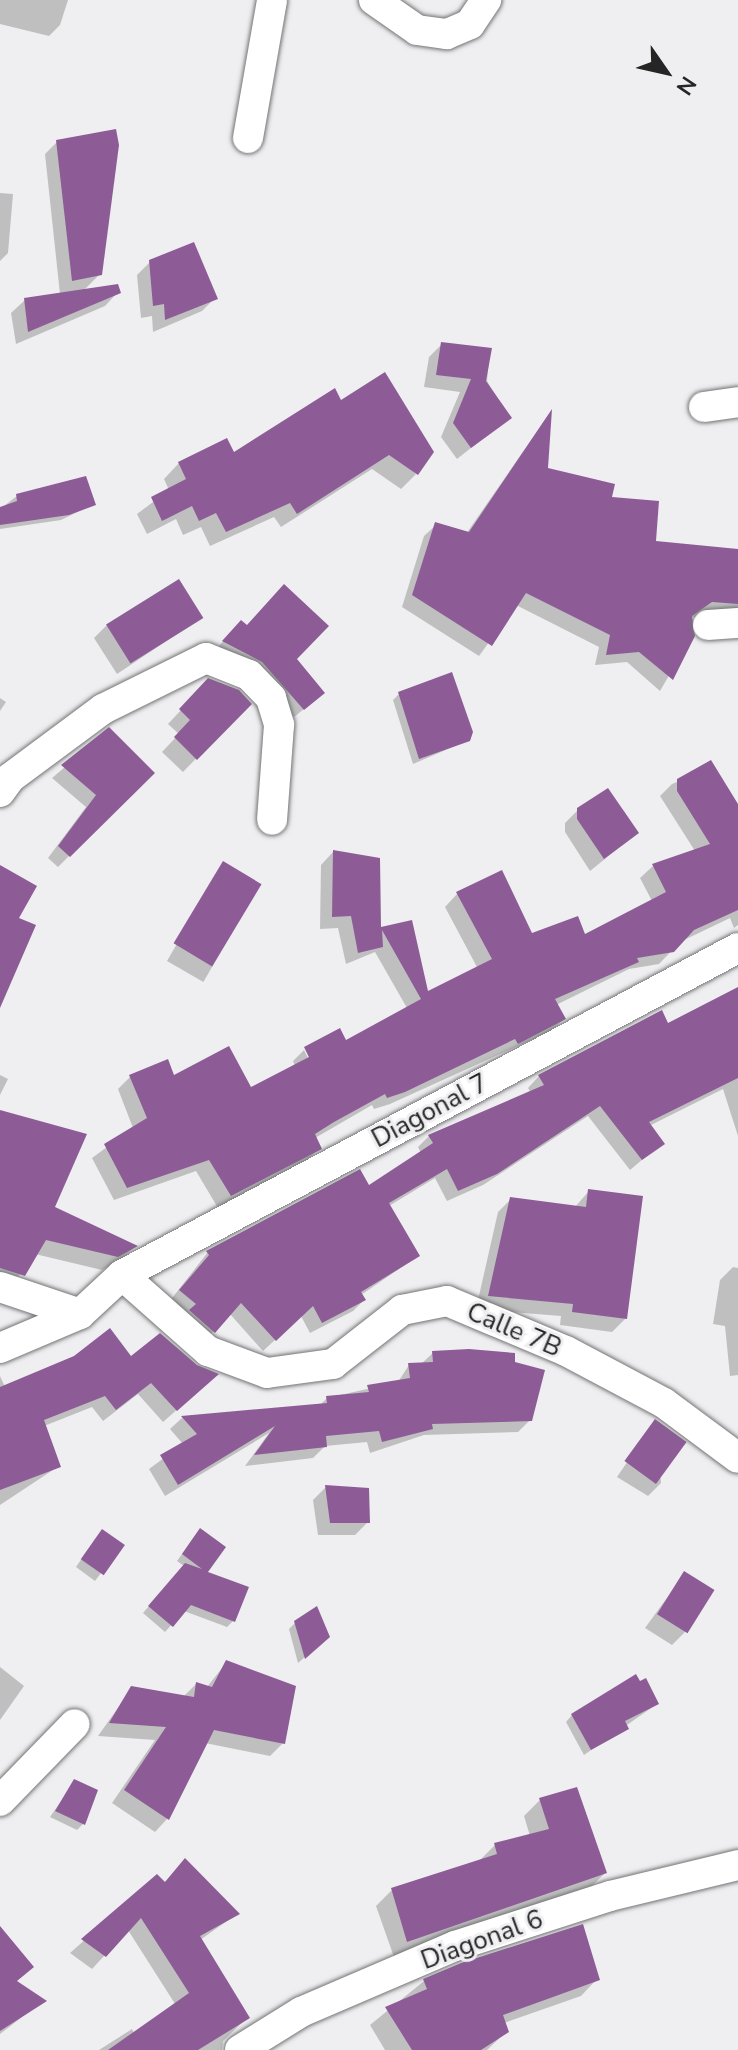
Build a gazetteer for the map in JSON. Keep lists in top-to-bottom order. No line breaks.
{"streets":{"street":["Diagonal 7","Calle 7B","Diagonal 6"]},"crossings":[["Diagonal 7","Calle 7B"]],"north":"bottom right"}
